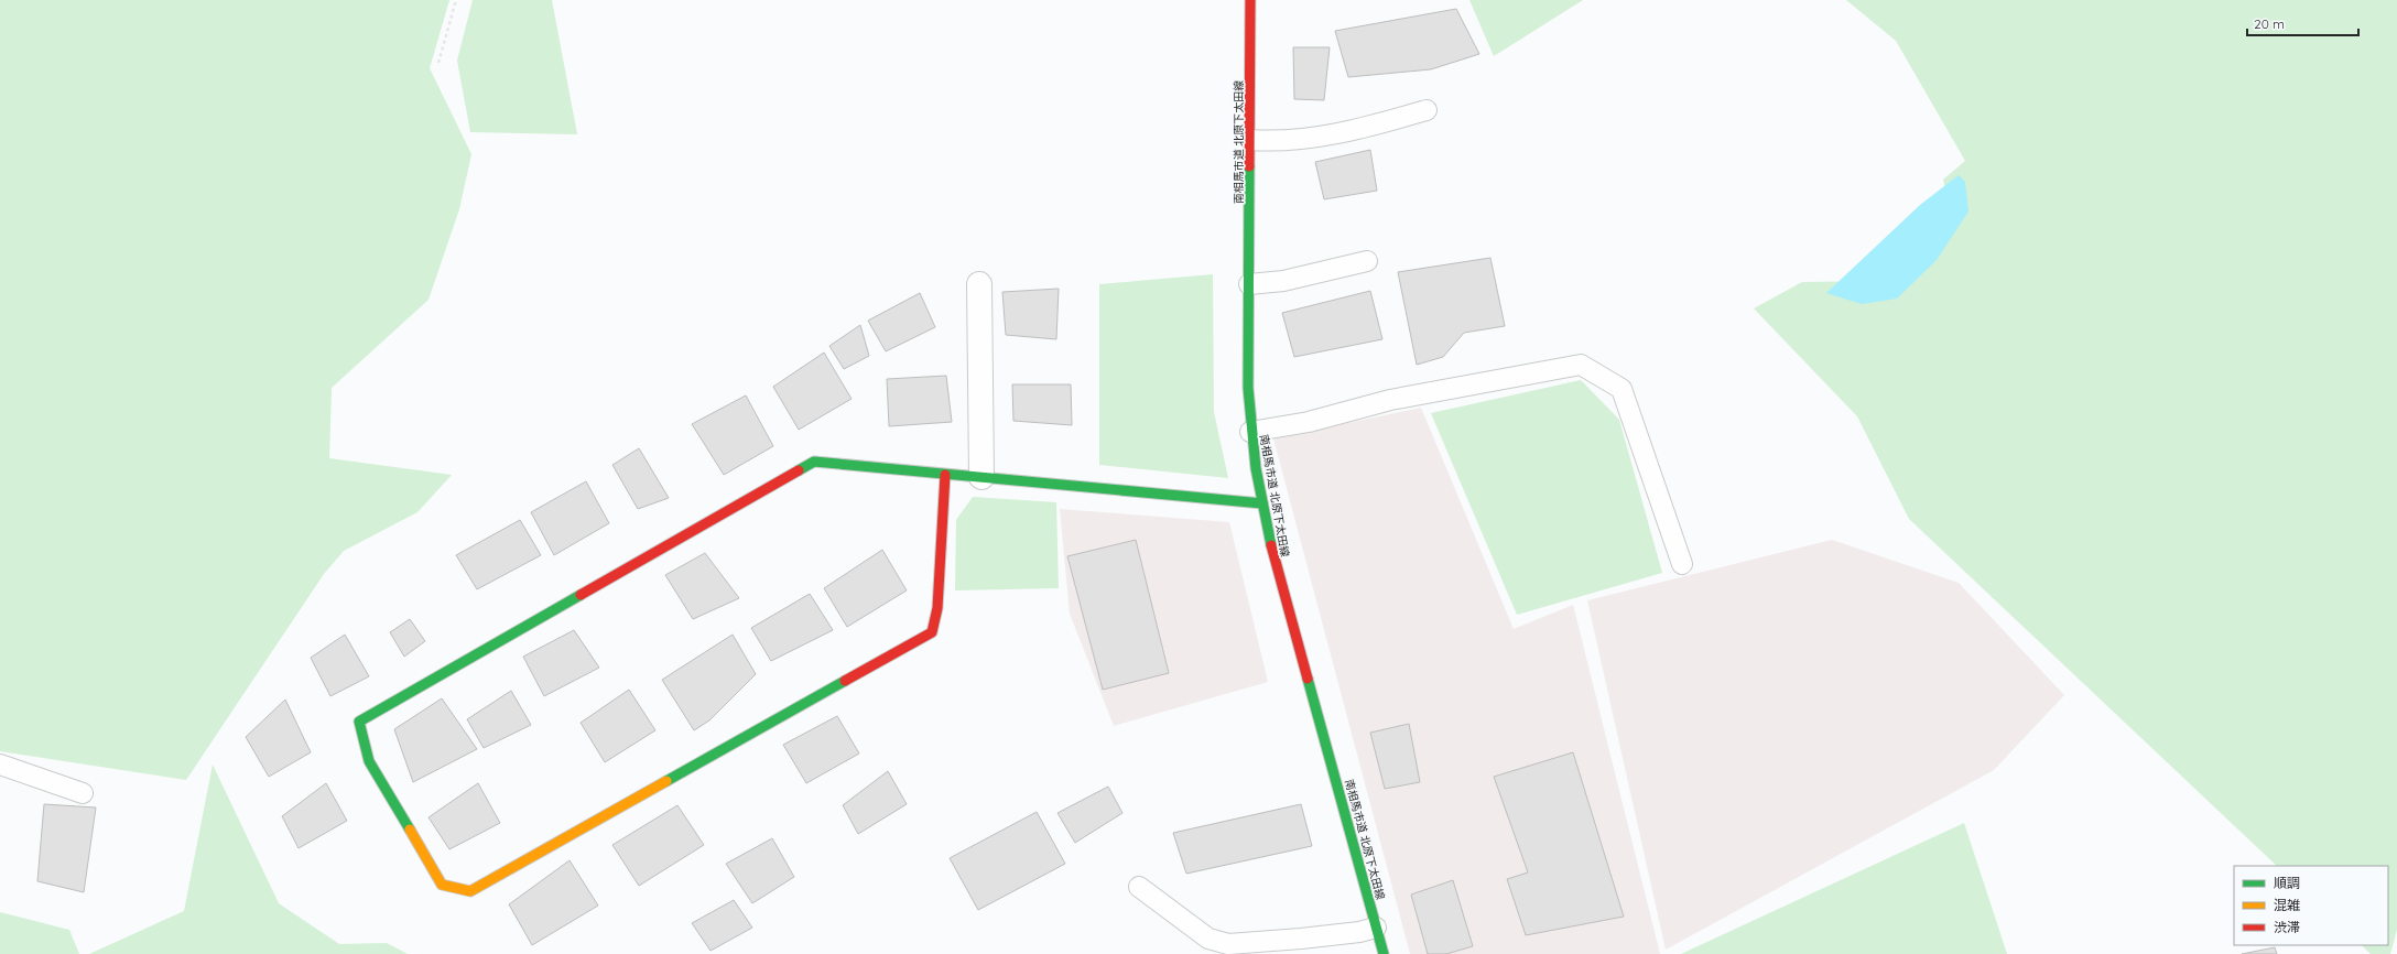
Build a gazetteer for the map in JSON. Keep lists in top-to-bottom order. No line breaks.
{"streets":{"street":["南相馬市道 北原下太田線"]},"legend":["順調","混雑","渋滞"],"scale_bar":"20 m"}
